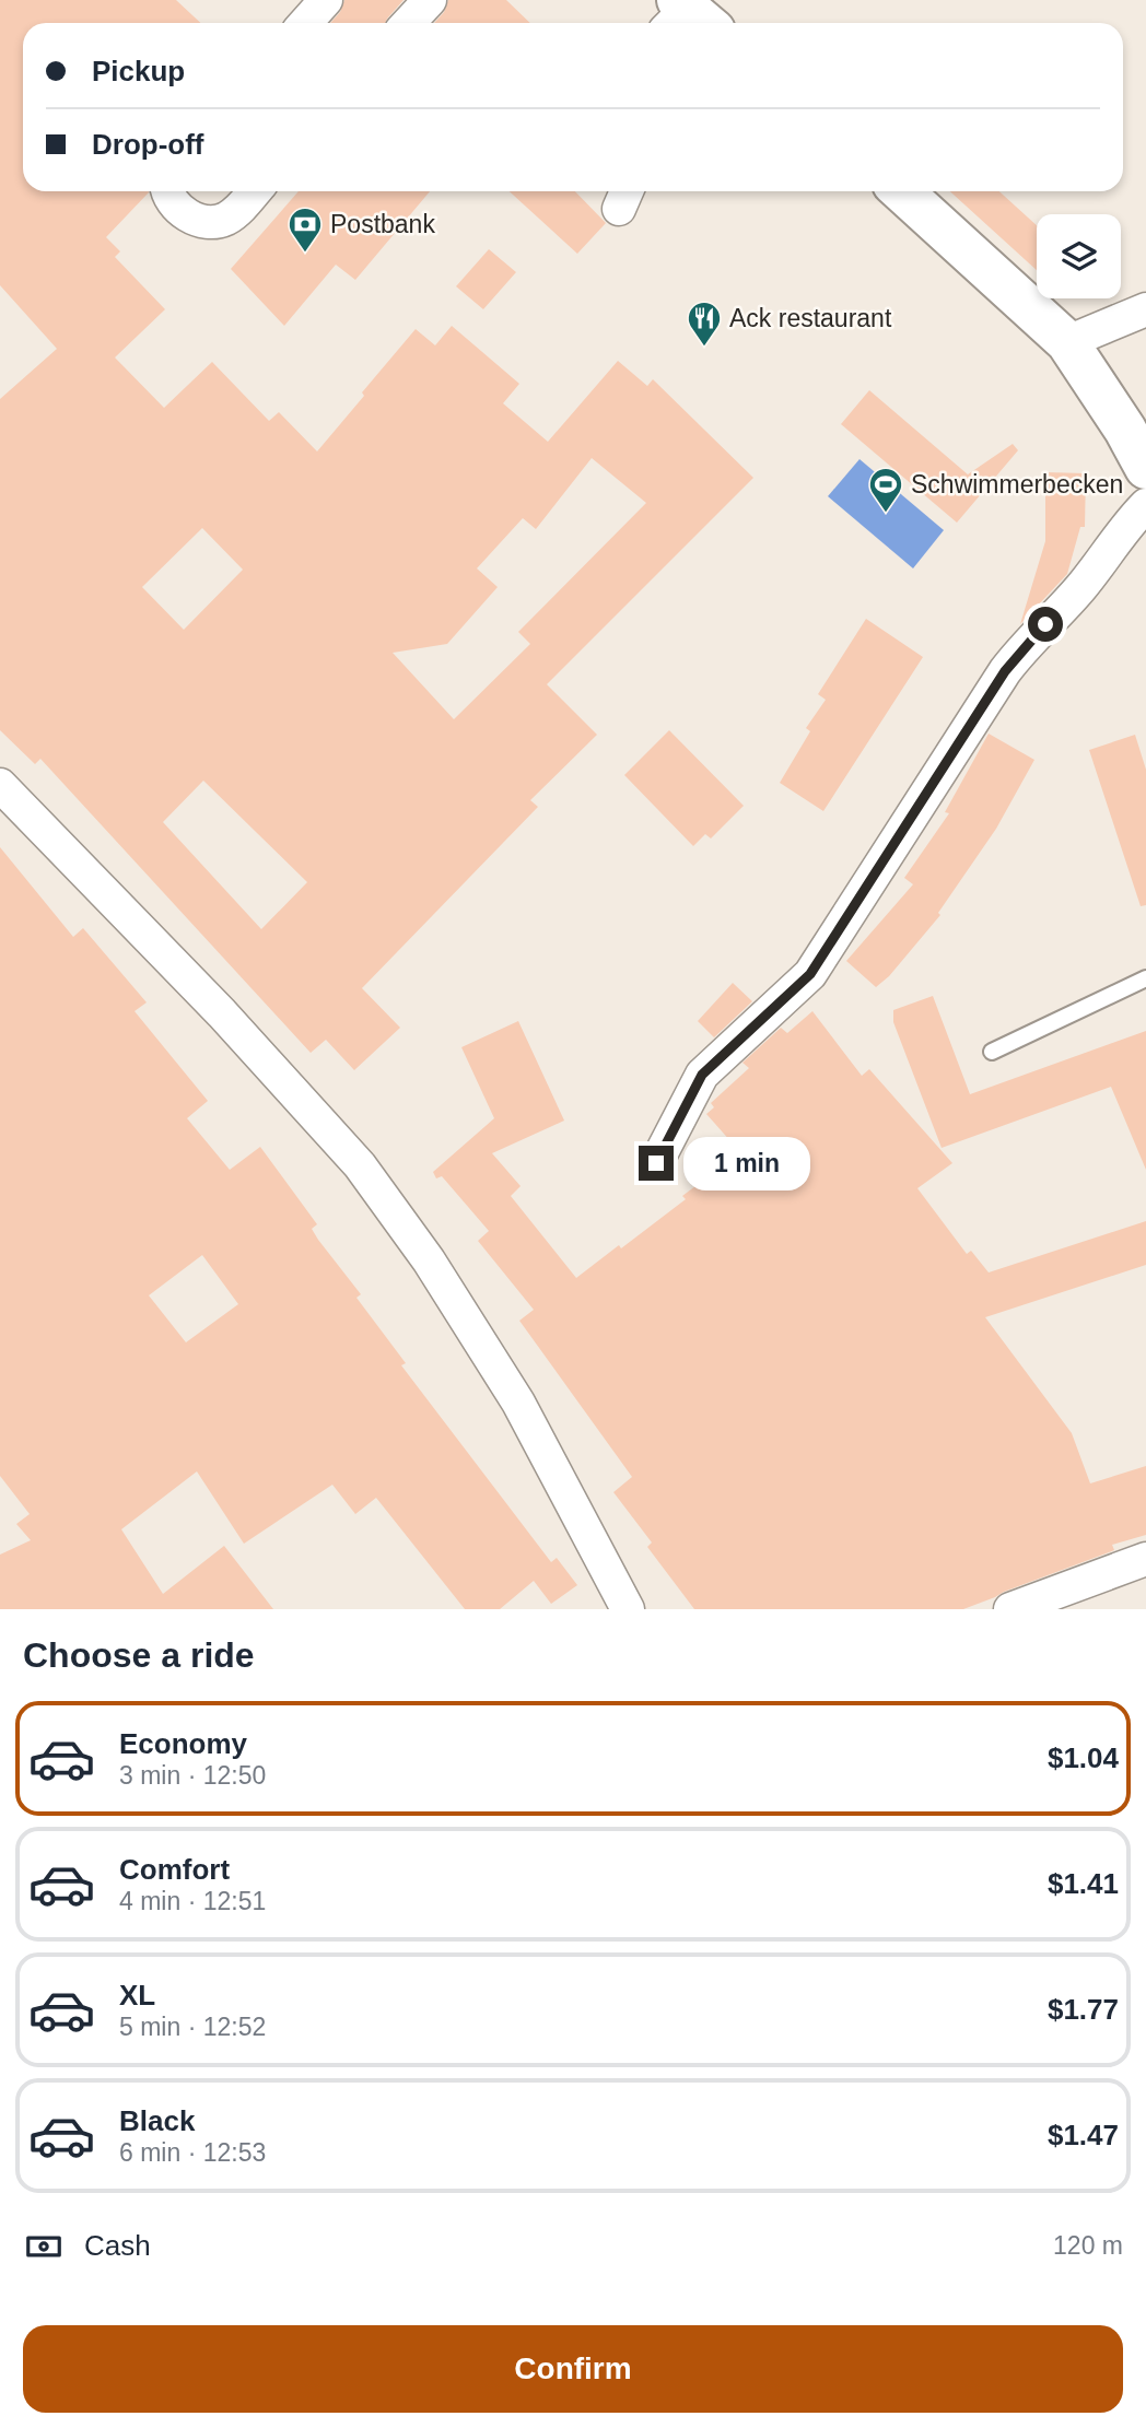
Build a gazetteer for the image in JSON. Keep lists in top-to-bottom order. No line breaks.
{"places":{"bank":["Postbank"],"restaurant":["Ack restaurant"],"sports":["Schwimmerbecken"]},"page":{"banner":["Pickup","Drop-off"],"bubble":"1 min","heading":"Choose a ride","list":[{"name":"Economy","note":"3 min · 12:50","value":"$1.04"},{"name":"Comfort","note":"4 min · 12:51","value":"$1.41"},{"name":"XL","note":"5 min · 12:52","value":"$1.77"},{"name":"Black","note":"6 min · 12:53","value":"$1.47"}],"pay":["Cash","120 m"],"buttons":"Confirm"}}
